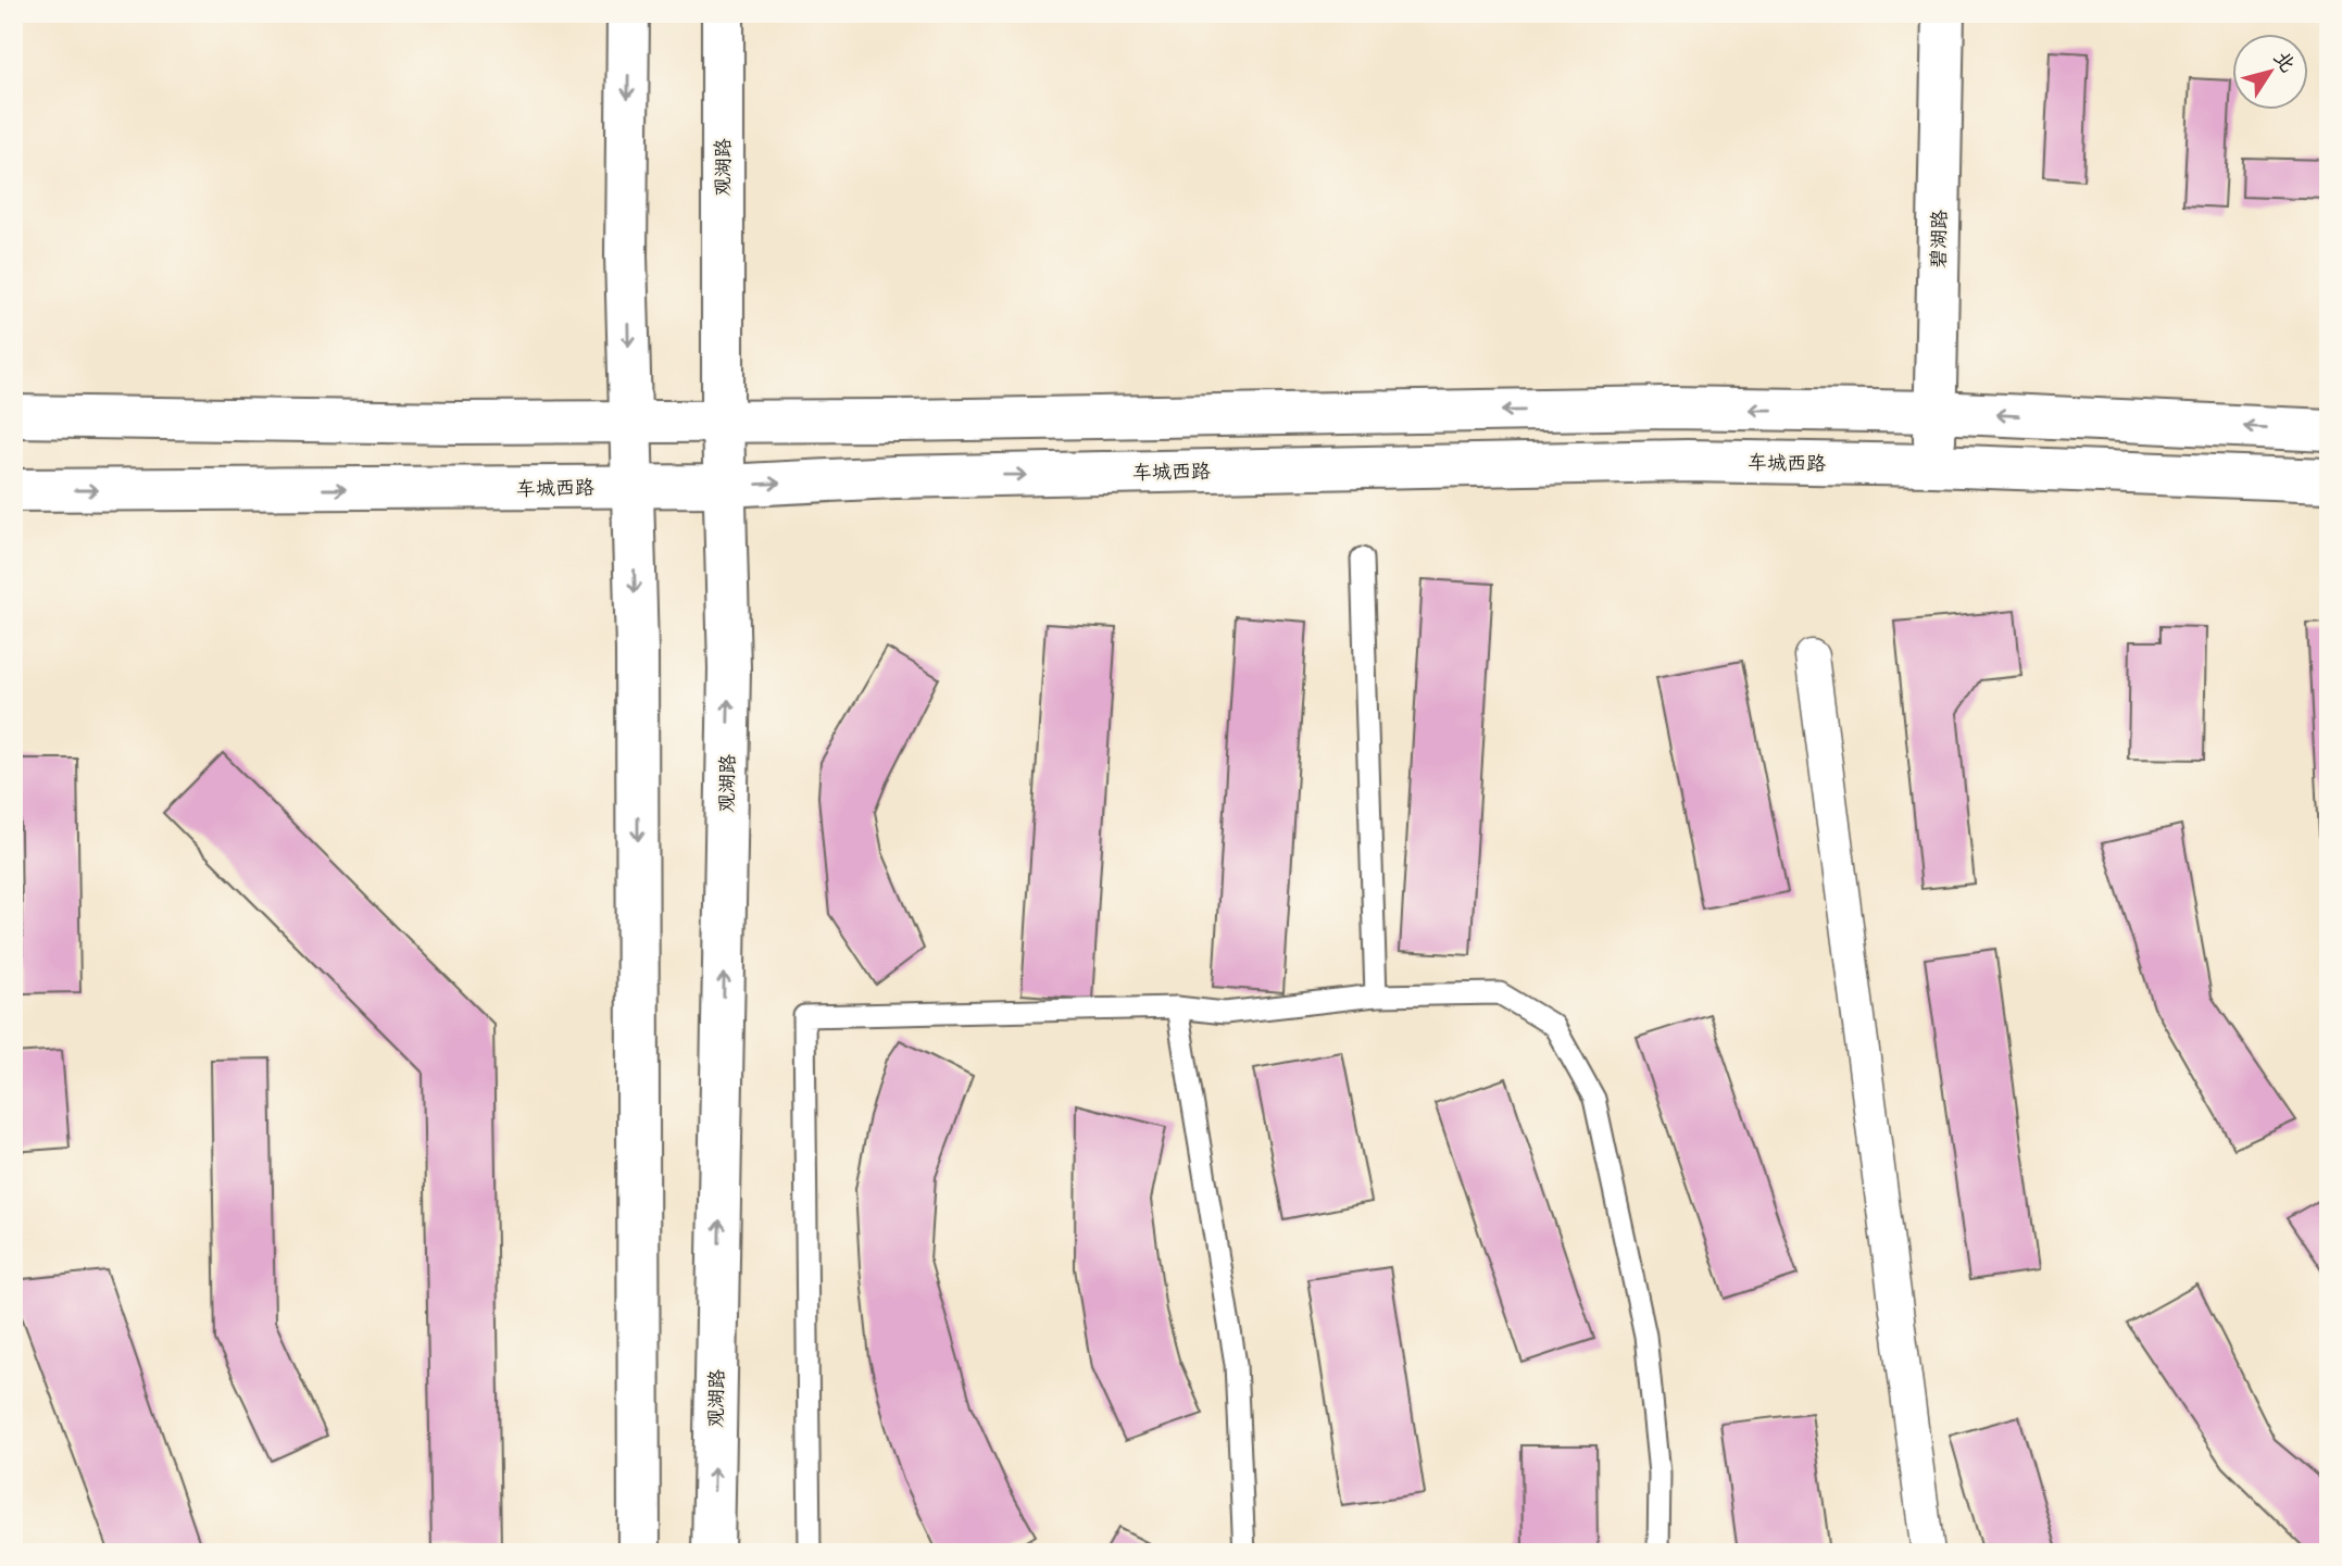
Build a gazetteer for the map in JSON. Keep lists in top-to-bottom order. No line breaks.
{"streets":{"main road":["观湖路","碧湖路","车城西路"]},"crossings":[["观湖路","车城西路"],["碧湖路","车城西路"]],"north":"top right"}
